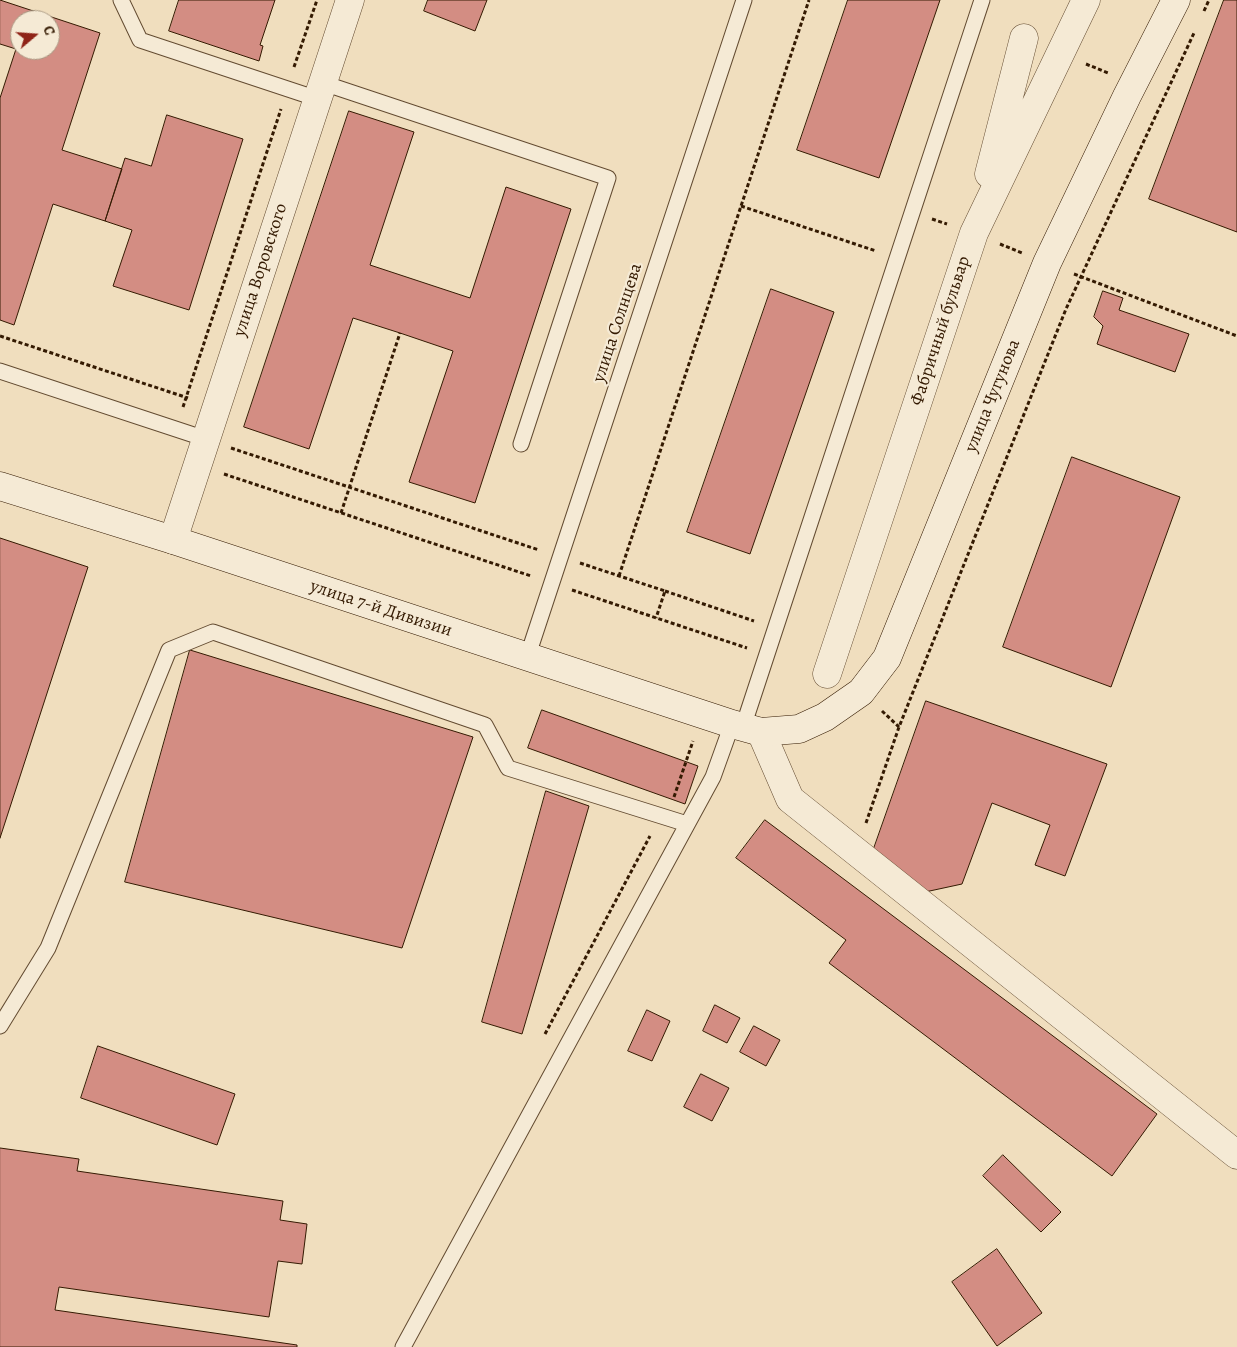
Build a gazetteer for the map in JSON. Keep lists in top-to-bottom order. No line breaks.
{"streets":{"street":["улица Воровского","Фабричный бульвар","улица Чугунова","улица 7-й Дивизии"],"lane":["улица Солнцева"]},"crossings":[["улица Воровского","улица 7-й Дивизии"],["улица Солнцева","улица 7-й Дивизии"],["улица Чугунова","улица 7-й Дивизии"]],"north":"right"}
